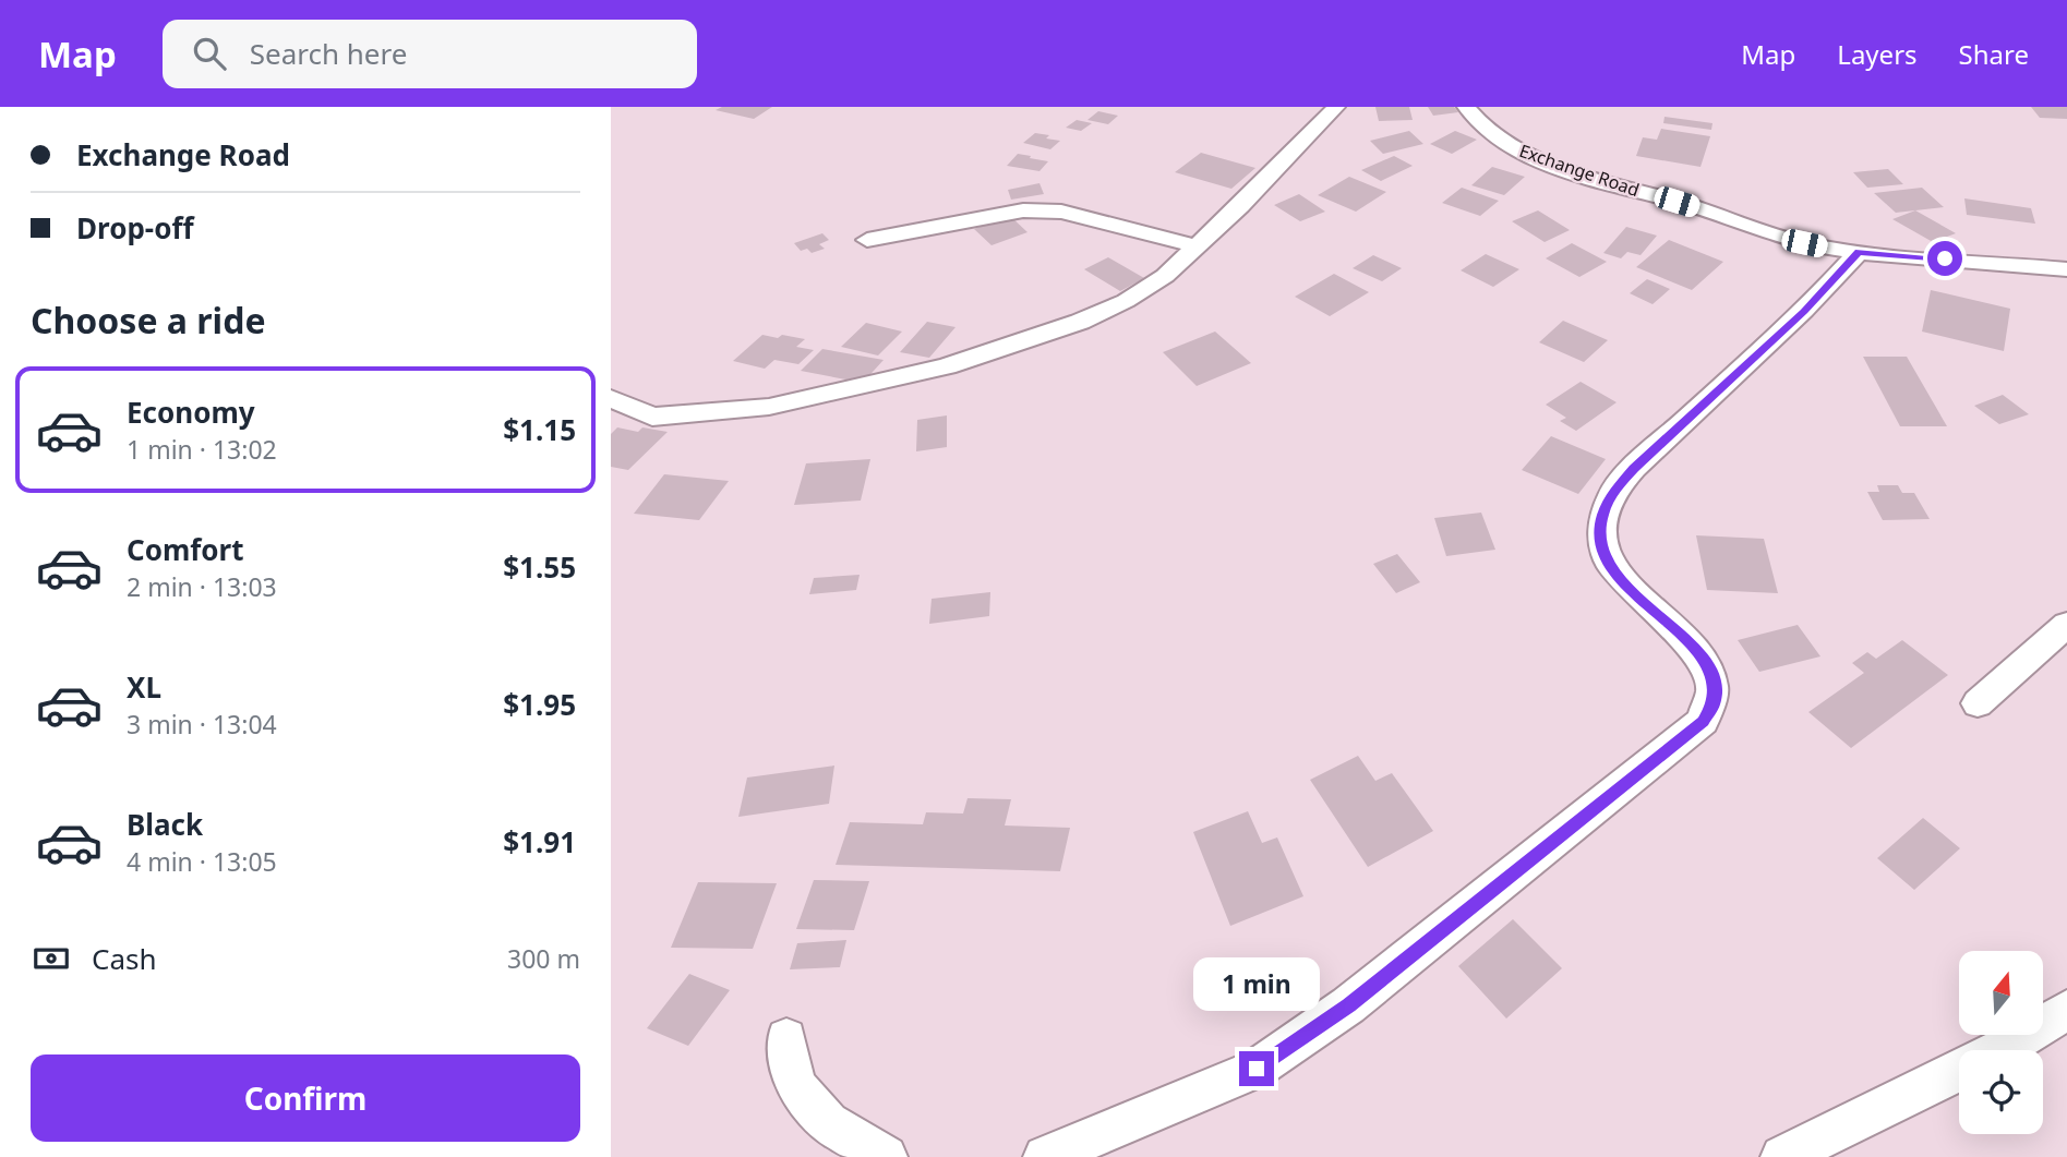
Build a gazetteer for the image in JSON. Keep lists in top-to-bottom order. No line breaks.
{"streets":{"street":["Exchange Road"]},"north":"top","page":{"header":"Map","search":"Search here","nav":["Map","Layers","Share"],"banner":["Exchange Road","Drop-off"],"heading":"Choose a ride","list":[{"name":"Economy","note":"1 min · 13:02","value":"$1.15"},{"name":"Comfort","note":"2 min · 13:03","value":"$1.55"},{"name":"XL","note":"3 min · 13:04","value":"$1.95"},{"name":"Black","note":"4 min · 13:05","value":"$1.91"}],"pay":["Cash","300 m"],"bubble":"1 min","buttons":"Confirm"}}
